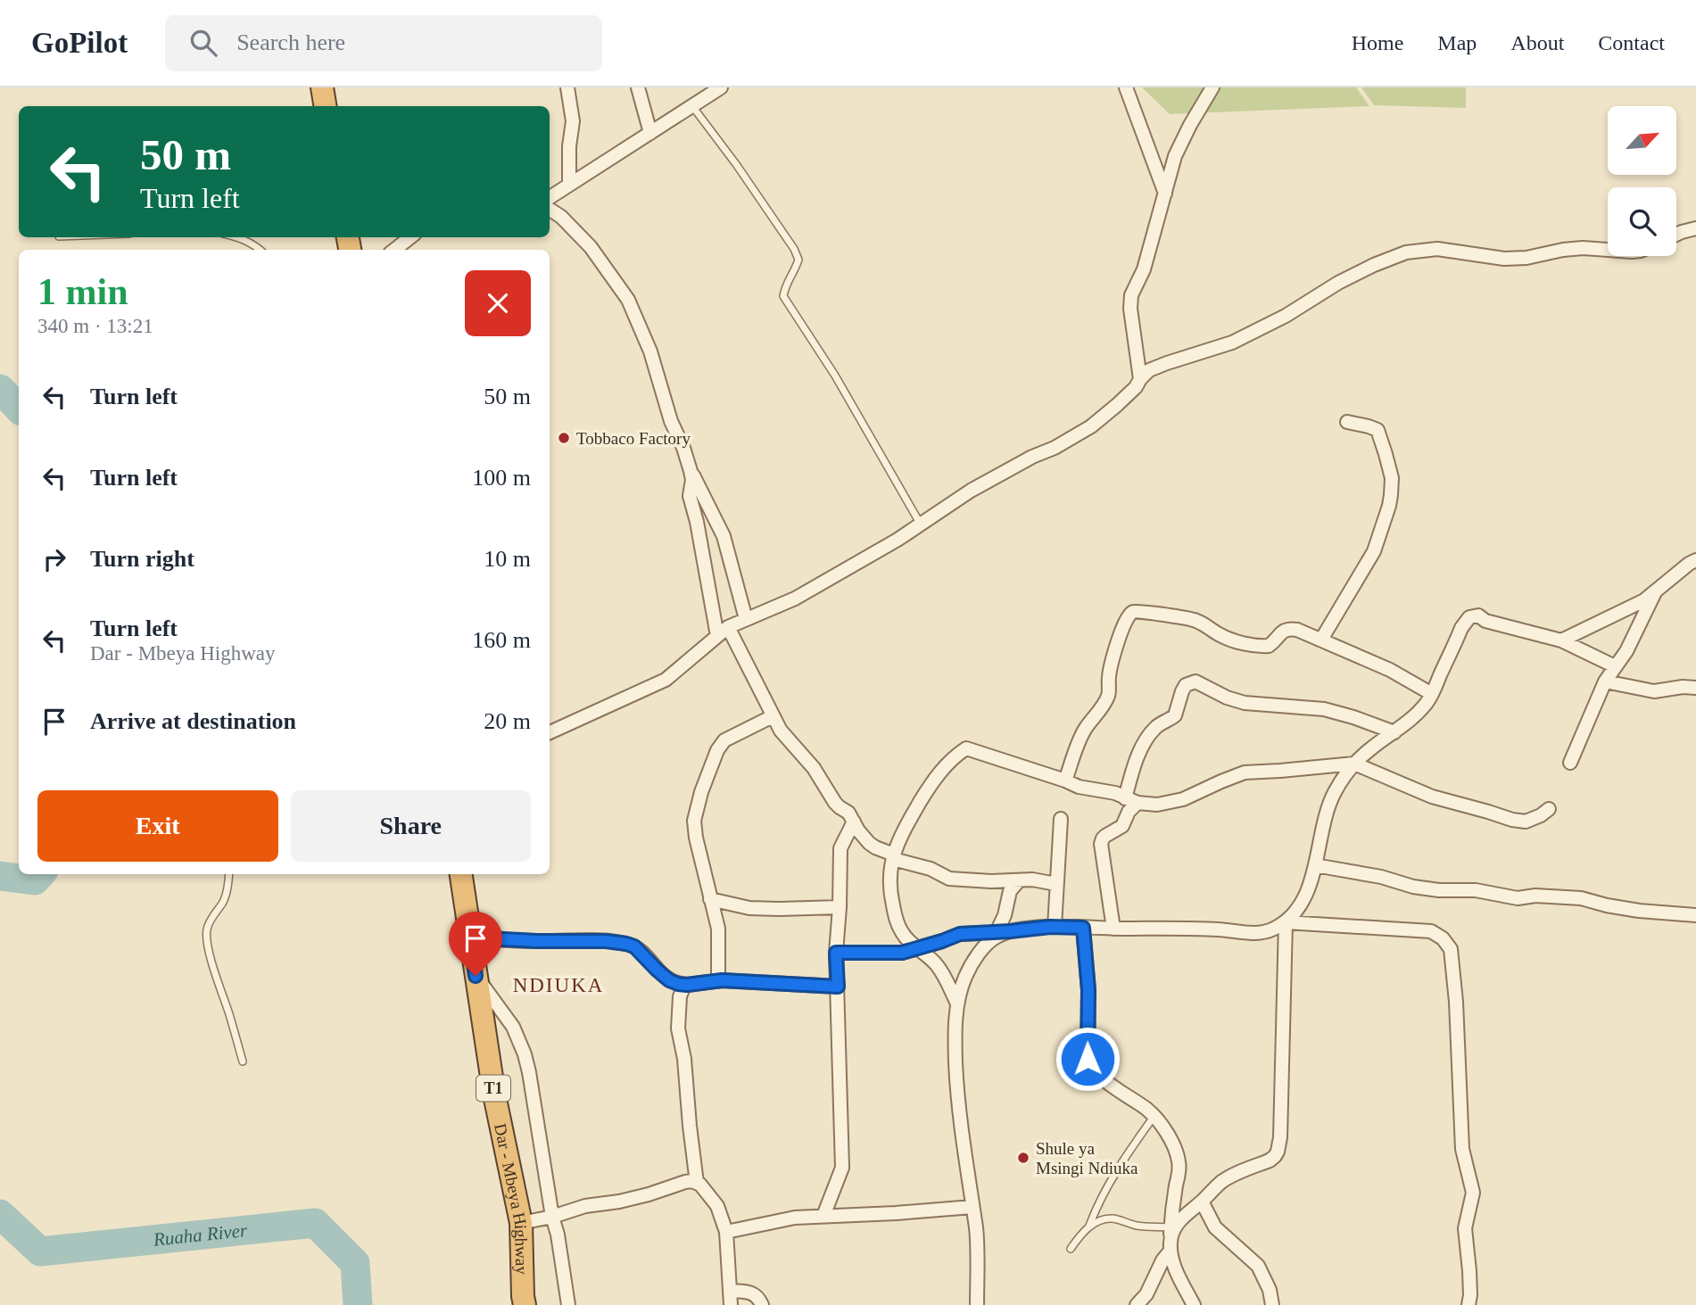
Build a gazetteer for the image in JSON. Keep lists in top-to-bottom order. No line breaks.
{"streets":{"highway":["T1","Dar - Mbeya Highway"]},"districts":["NDIUKA"],"water":["Ruaha River"],"places":["Tobbaco Factory","Shule ya Msingi Ndiuka"],"north":"top right","page":{"header":"GoPilot","search":"Search here","nav":["Home","Map","About","Contact"],"turn":["50 m","Turn left"],"heading":["1 min","340 m · 13:21"],"list":[{"name":"Turn left","value":"50 m"},{"name":"Turn left","value":"100 m"},{"name":"Turn right","value":"10 m"},{"name":"Turn left","note":"Dar - Mbeya Highway","value":"160 m"},{"name":"Arrive at destination","value":"20 m"}],"buttons":["Exit","Share"]}}
